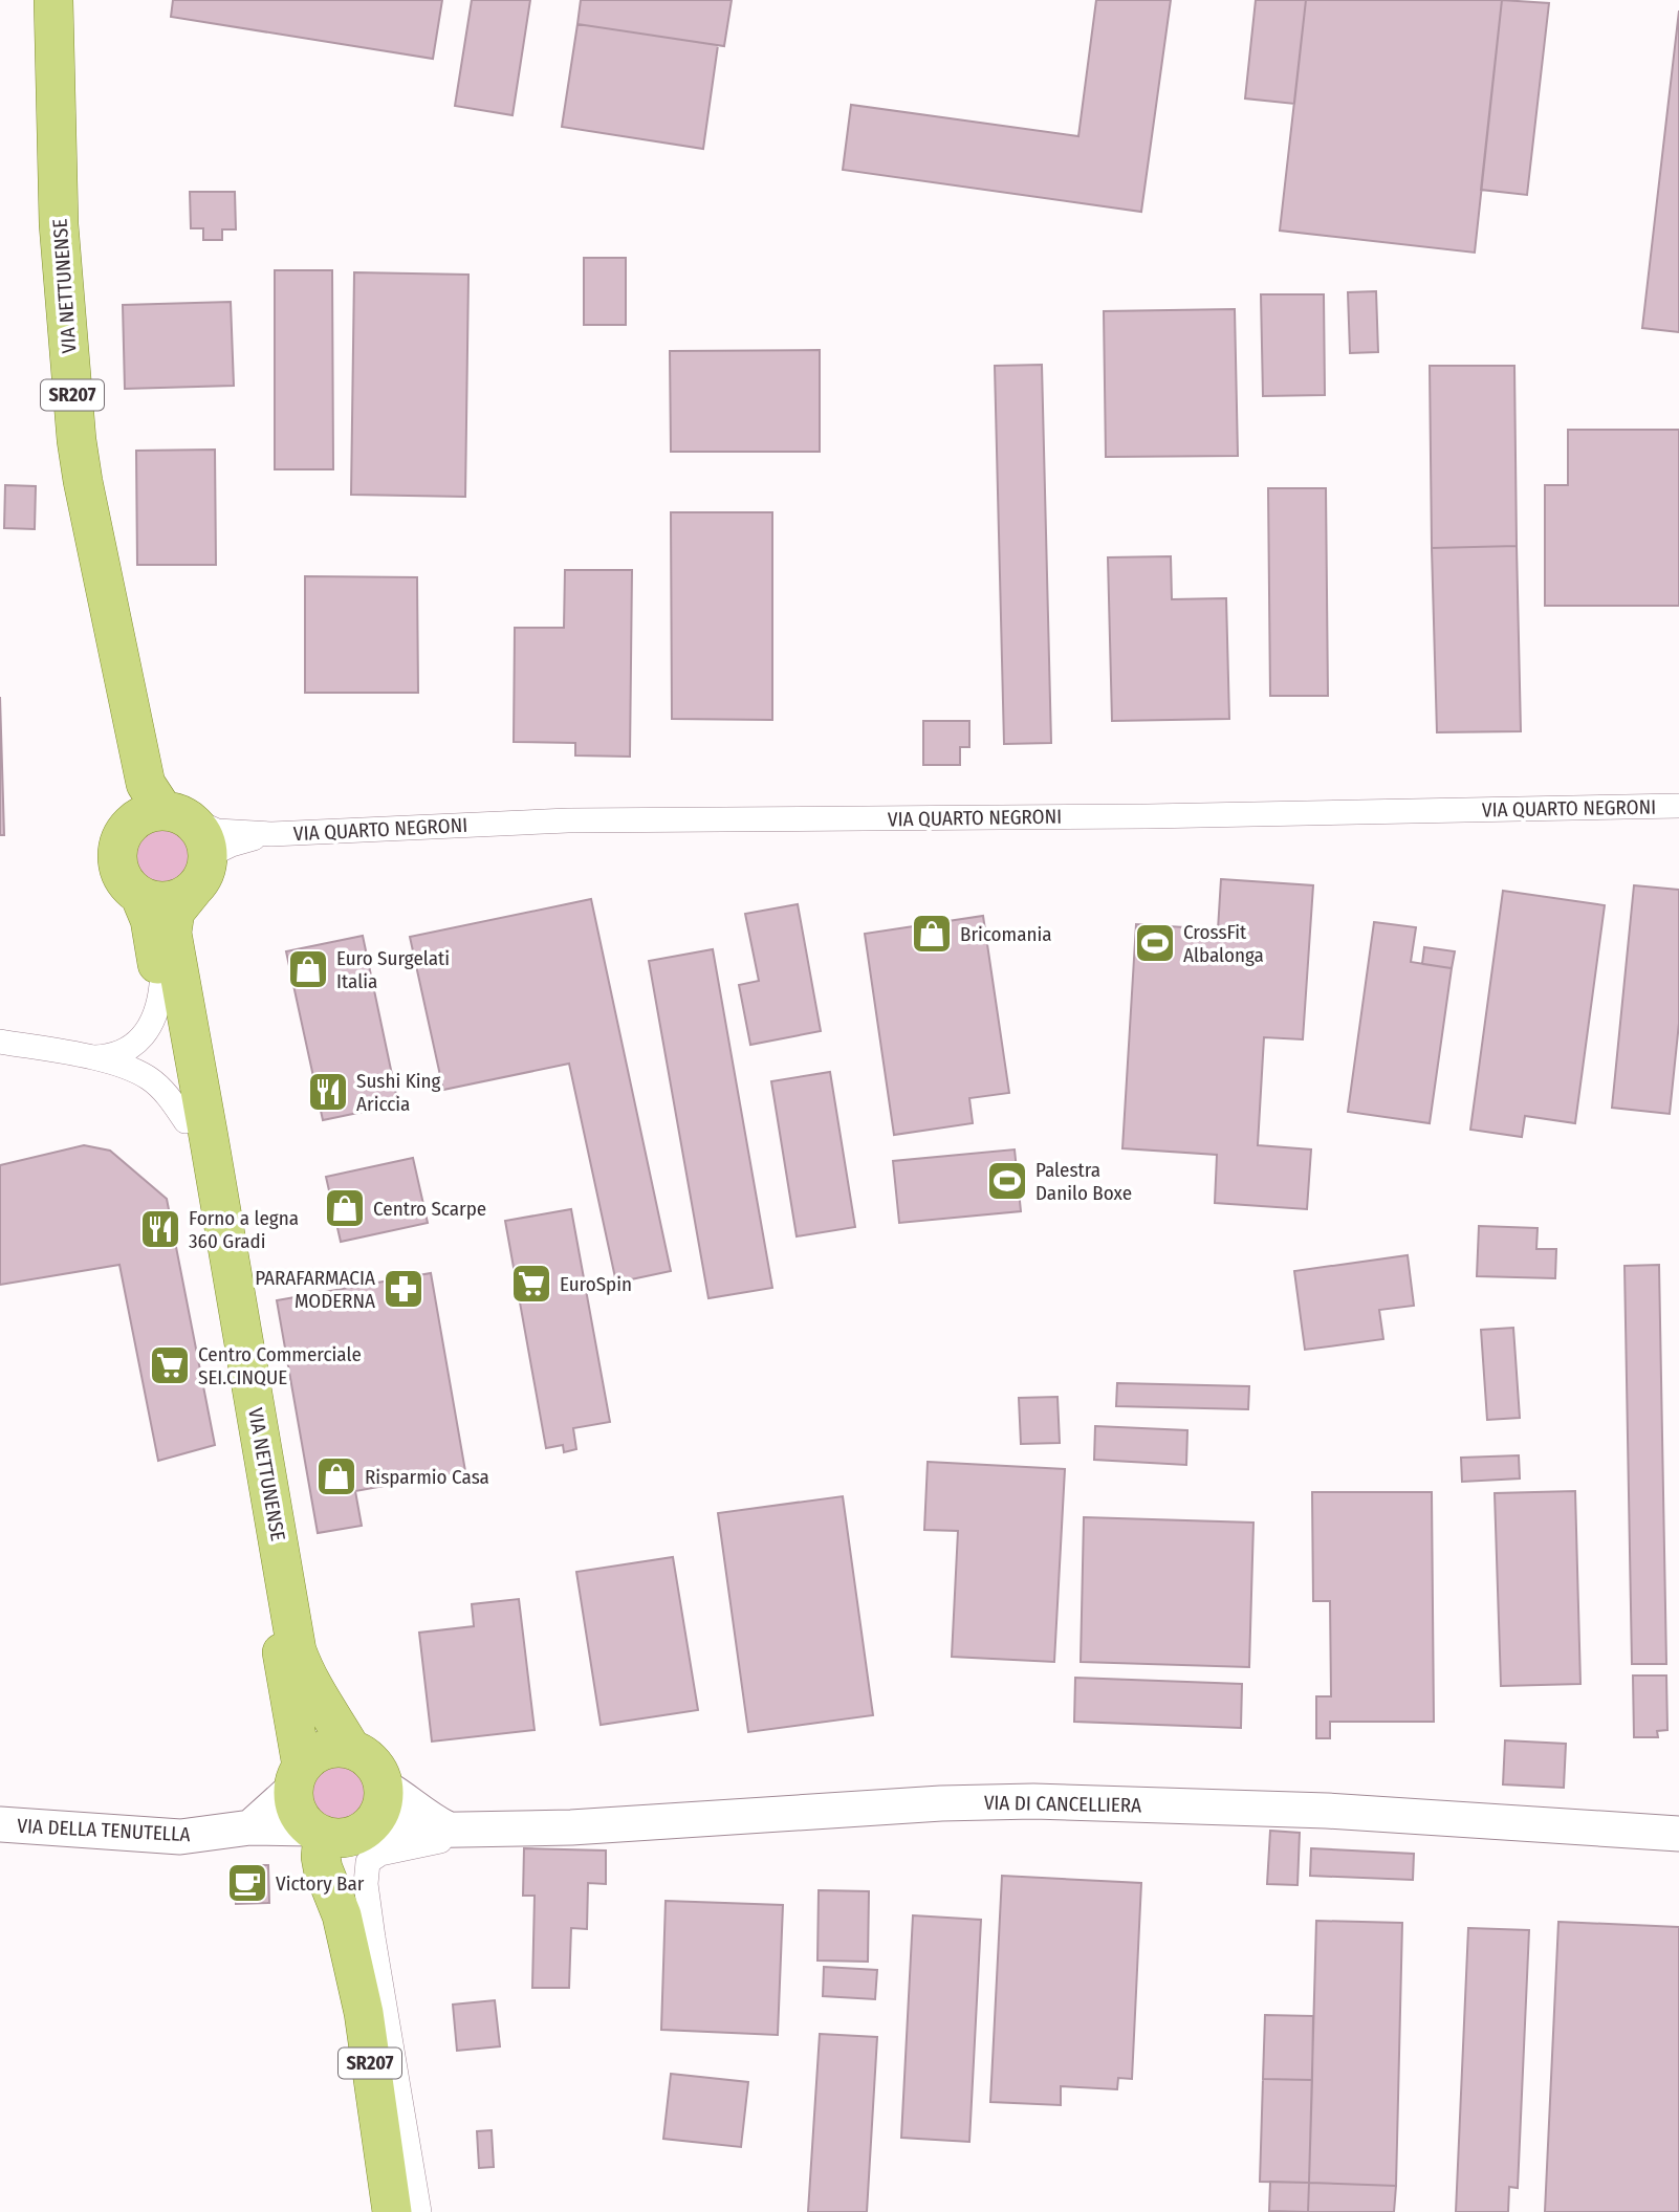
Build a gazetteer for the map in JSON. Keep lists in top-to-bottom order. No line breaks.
{"streets":{"main road":["VIA NETTUNENSE","SR207"],"street":["VIA QUARTO NEGRONI","VIA DI CANCELLIERA","VIA DELLA TENUTELLA"]},"crossings":[["VIA NETTUNENSE","SR207"],["VIA NETTUNENSE","VIA QUARTO NEGRONI"],["VIA NETTUNENSE","VIA DI CANCELLIERA"],["VIA NETTUNENSE","VIA DELLA TENUTELLA"],["SR207","VIA QUARTO NEGRONI"],["SR207","VIA DI CANCELLIERA"],["SR207","VIA DELLA TENUTELLA"],["VIA DI CANCELLIERA","VIA DELLA TENUTELLA"]],"places":{"shop":["Bricomania","Euro Surgelati Italia","Centro Scarpe","Risparmio Casa"],"sports":["CrossFit Albalonga","Palestra Danilo Boxe"],"restaurant":["Sushi King Ariccia","Forno a legna 360 Gradi"],"supermarket":["EuroSpin","Centro Commerciale SEI.CINQUE"],"pharmacy":["PARAFARMACIA MODERNA"],"cafe":["Victory Bar"]}}
